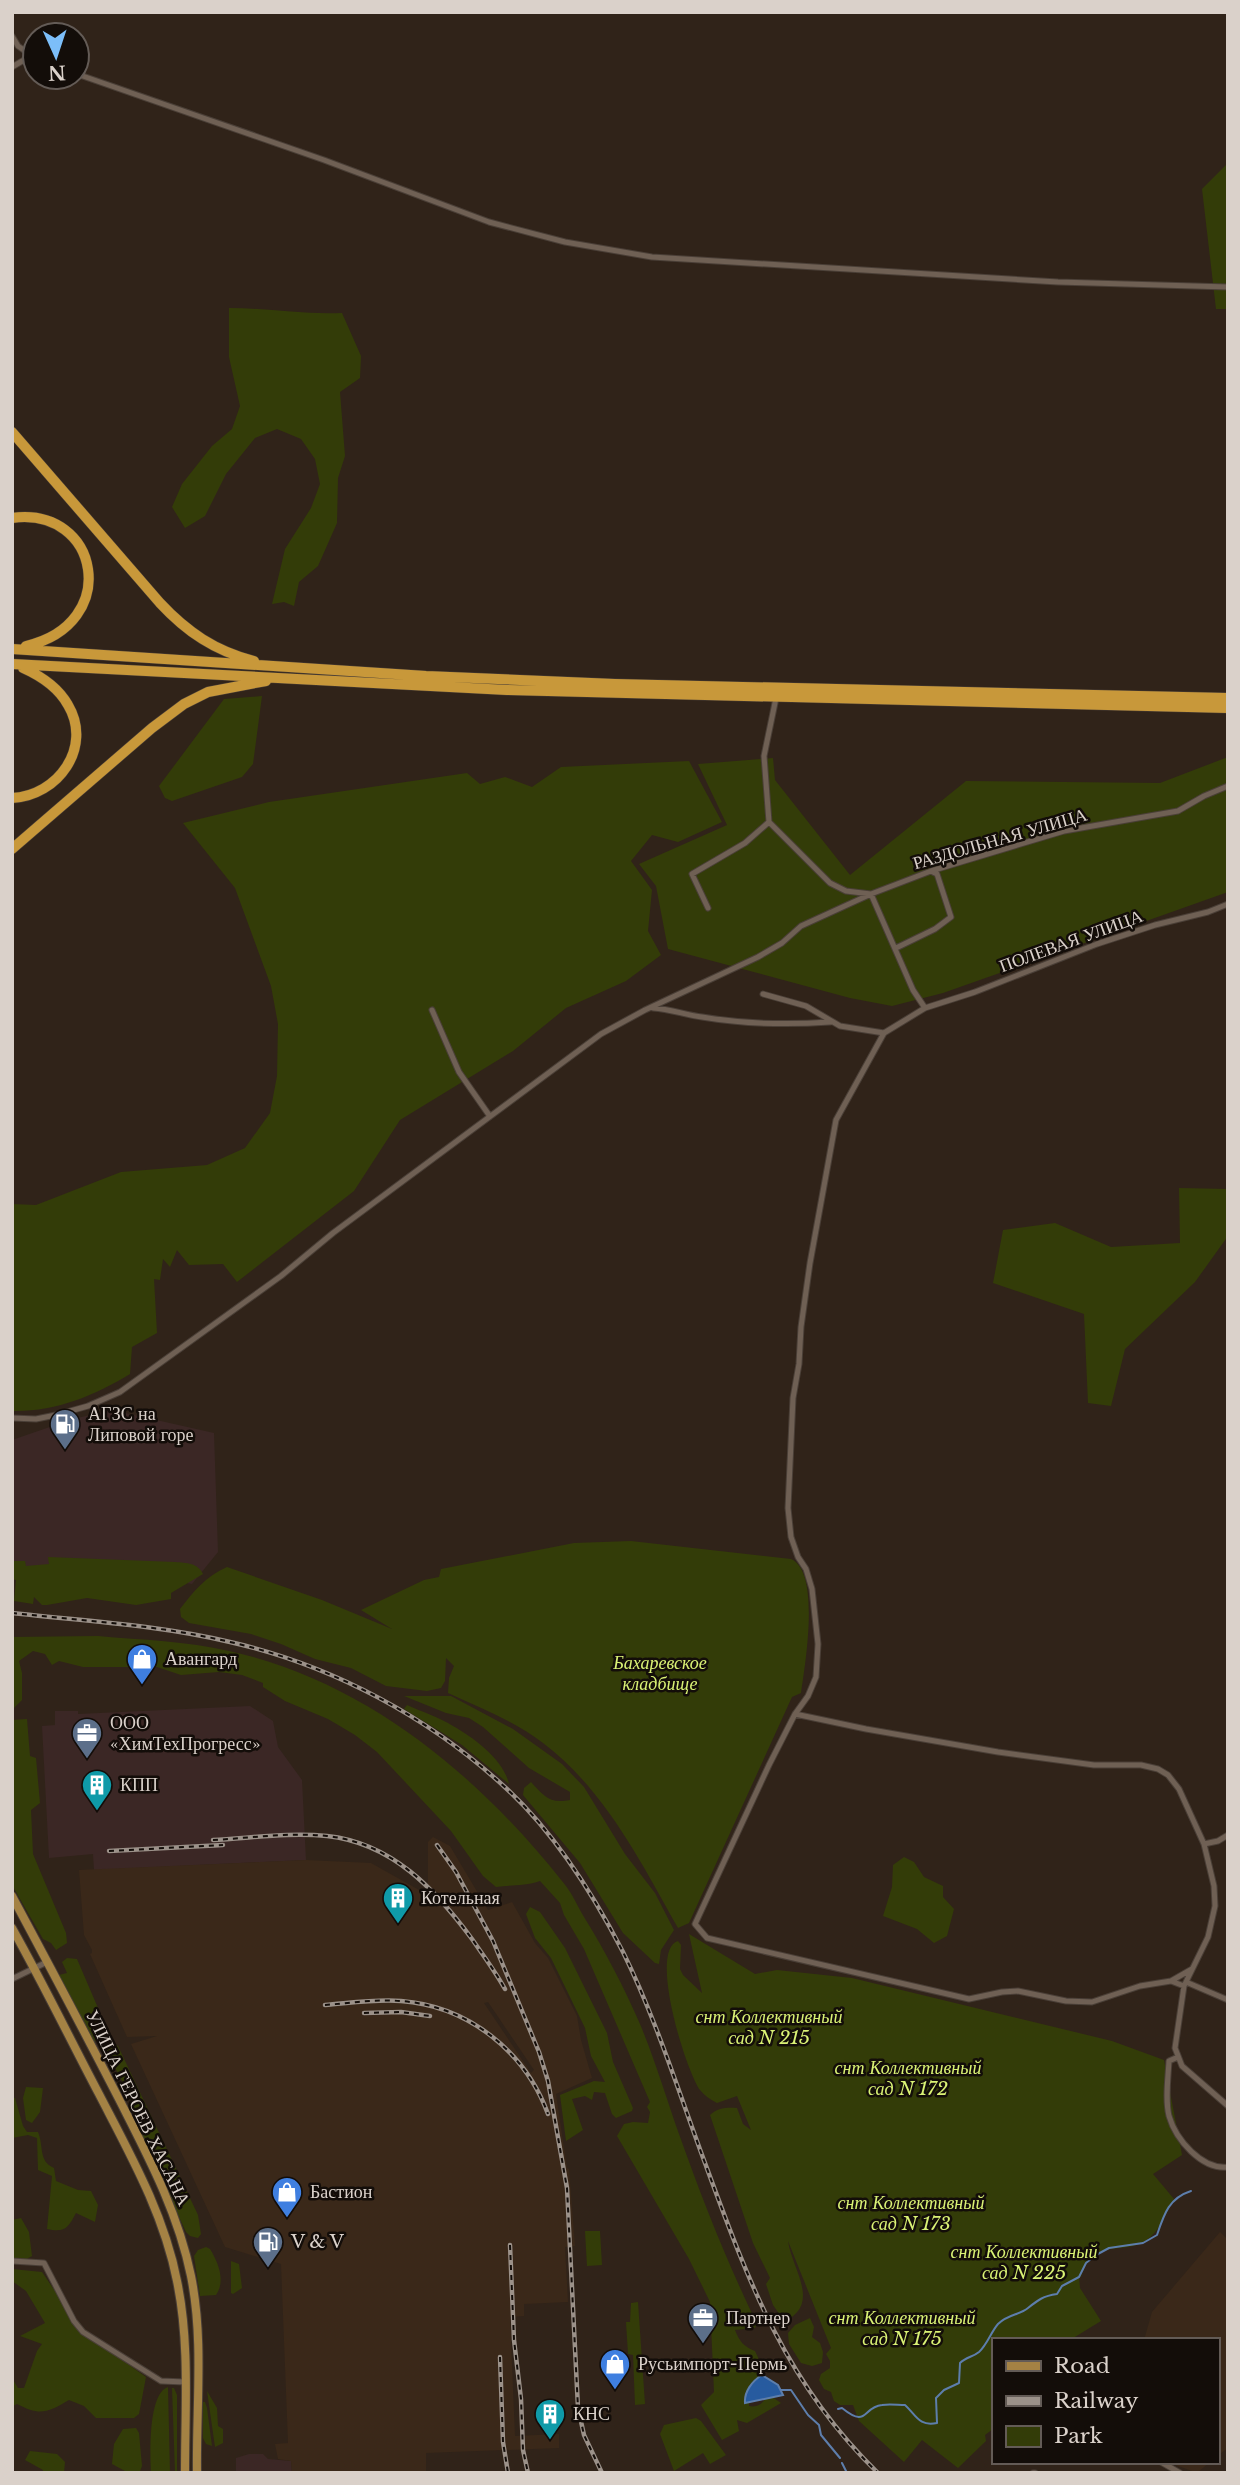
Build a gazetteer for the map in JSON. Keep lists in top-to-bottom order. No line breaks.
{"streets":{"main road":["УЛИЦА ГЕРОЕВ ХАСАНА"],"street":["РАЗДОЛЬНАЯ УЛИЦА","ПОЛЕВАЯ УЛИЦА"]},"parks":["Бахаревское кладбище","снт Коллективный сад N 215","снт Коллективный сад N 172","снт Коллективный сад N 173","снт Коллективный сад N 225","снт Коллективный сад N 175"],"places":{"fuel station":["АГЗС на Липовой горе","V & V"],"shop":["Авангард","Бастион","Русьимпорт-Пермь"],"office":["ООО «ХимТехПрогресс»","Партнер"],"building":["КПП","Котельная","КНС"]},"legend":["Road","Railway","Park"],"north":"bottom"}
